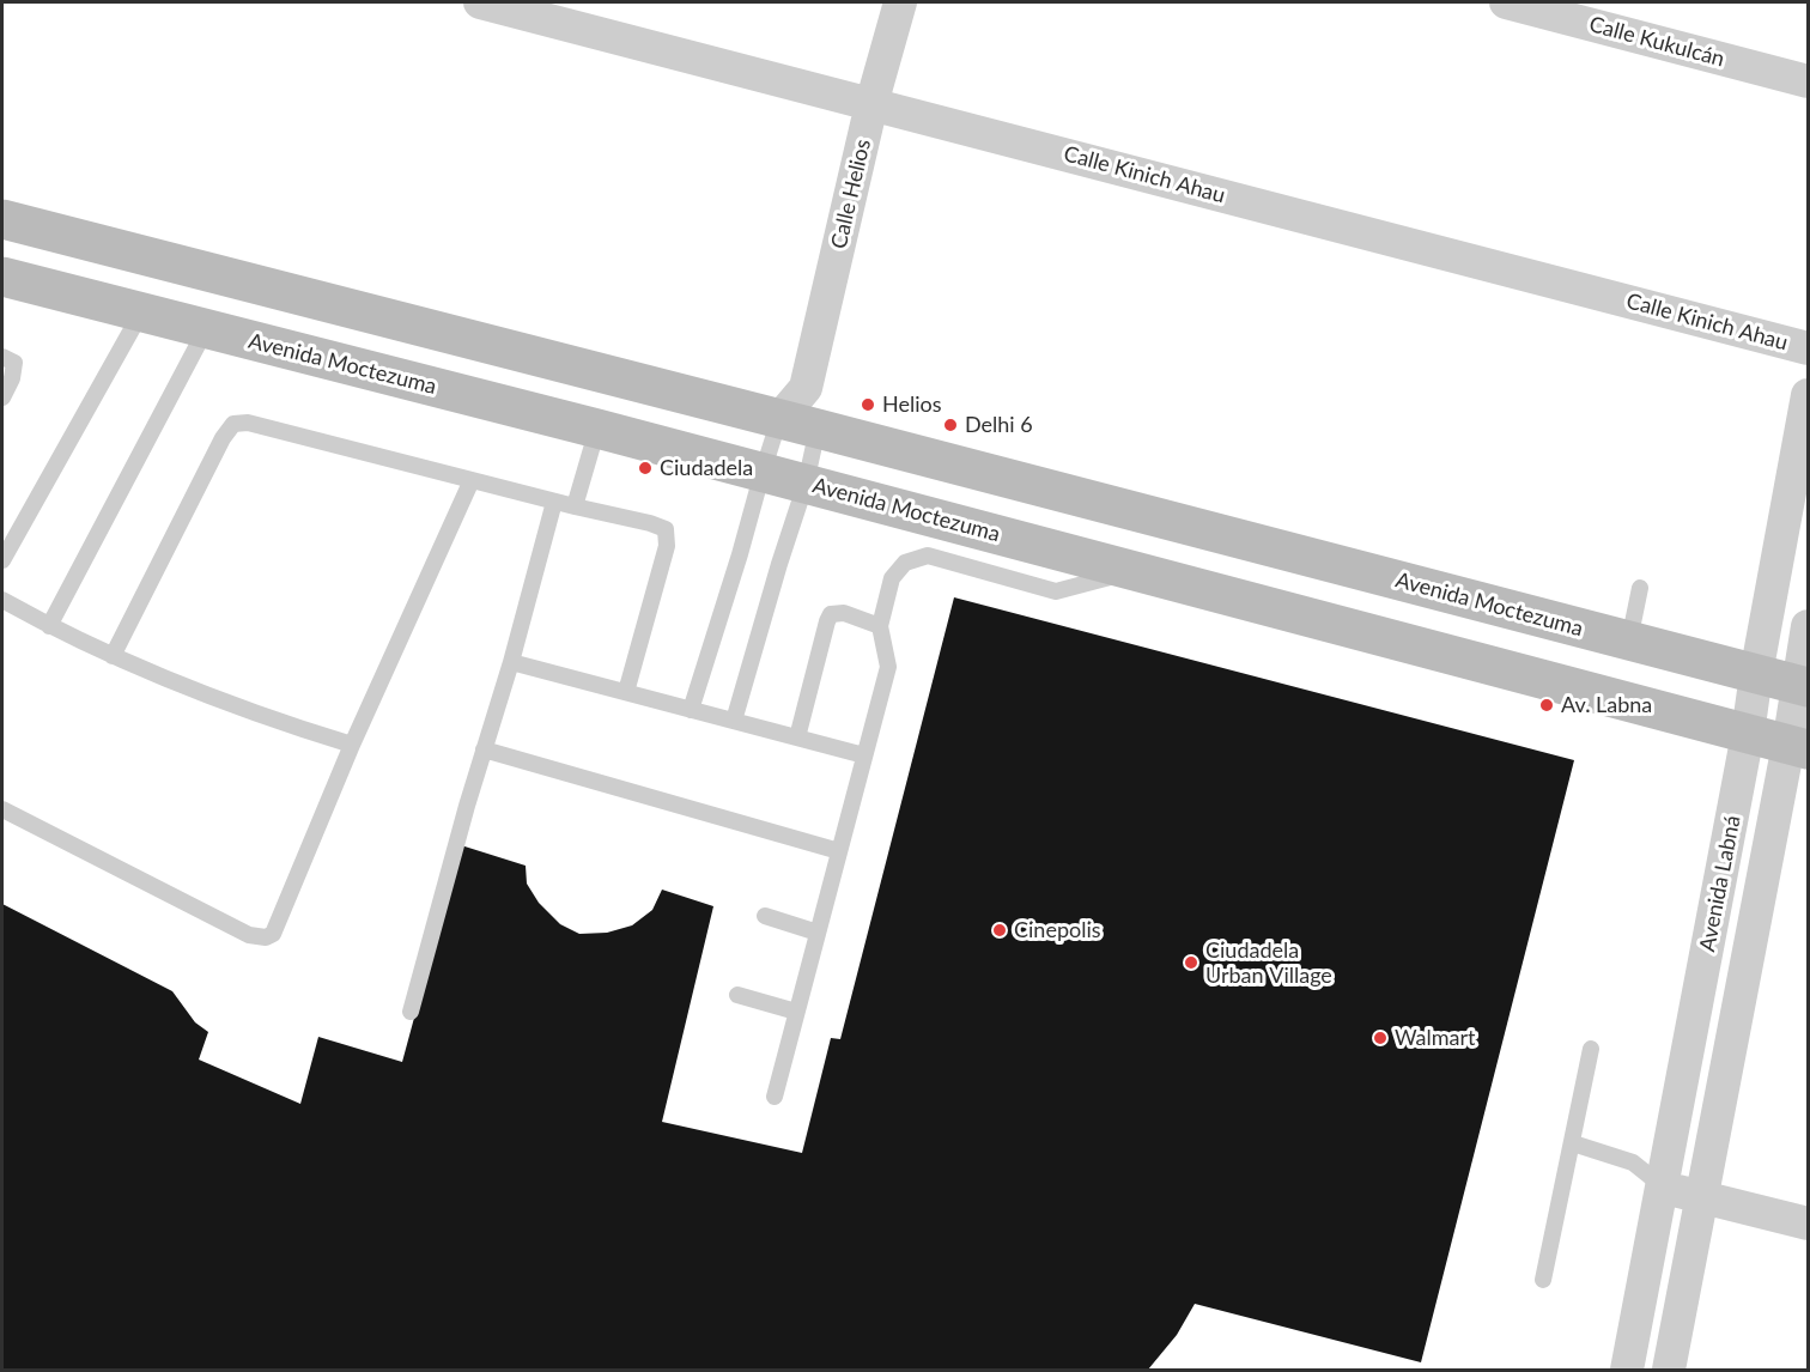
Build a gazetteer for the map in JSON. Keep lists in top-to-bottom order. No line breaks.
{"streets":{"street":["Calle Kukulcán","Calle Kinich Ahau","Calle Helios","Avenida Moctezuma","Avenida Labná"]},"crossings":[["Calle Kinich Ahau","Calle Helios"],["Calle Helios","Avenida Moctezuma"],["Avenida Moctezuma","Avenida Labná"]],"places":["Helios","Delhi 6","Ciudadela","Av. Labna","Cinepolis","Ciudadela Urban Village","Walmart"]}
